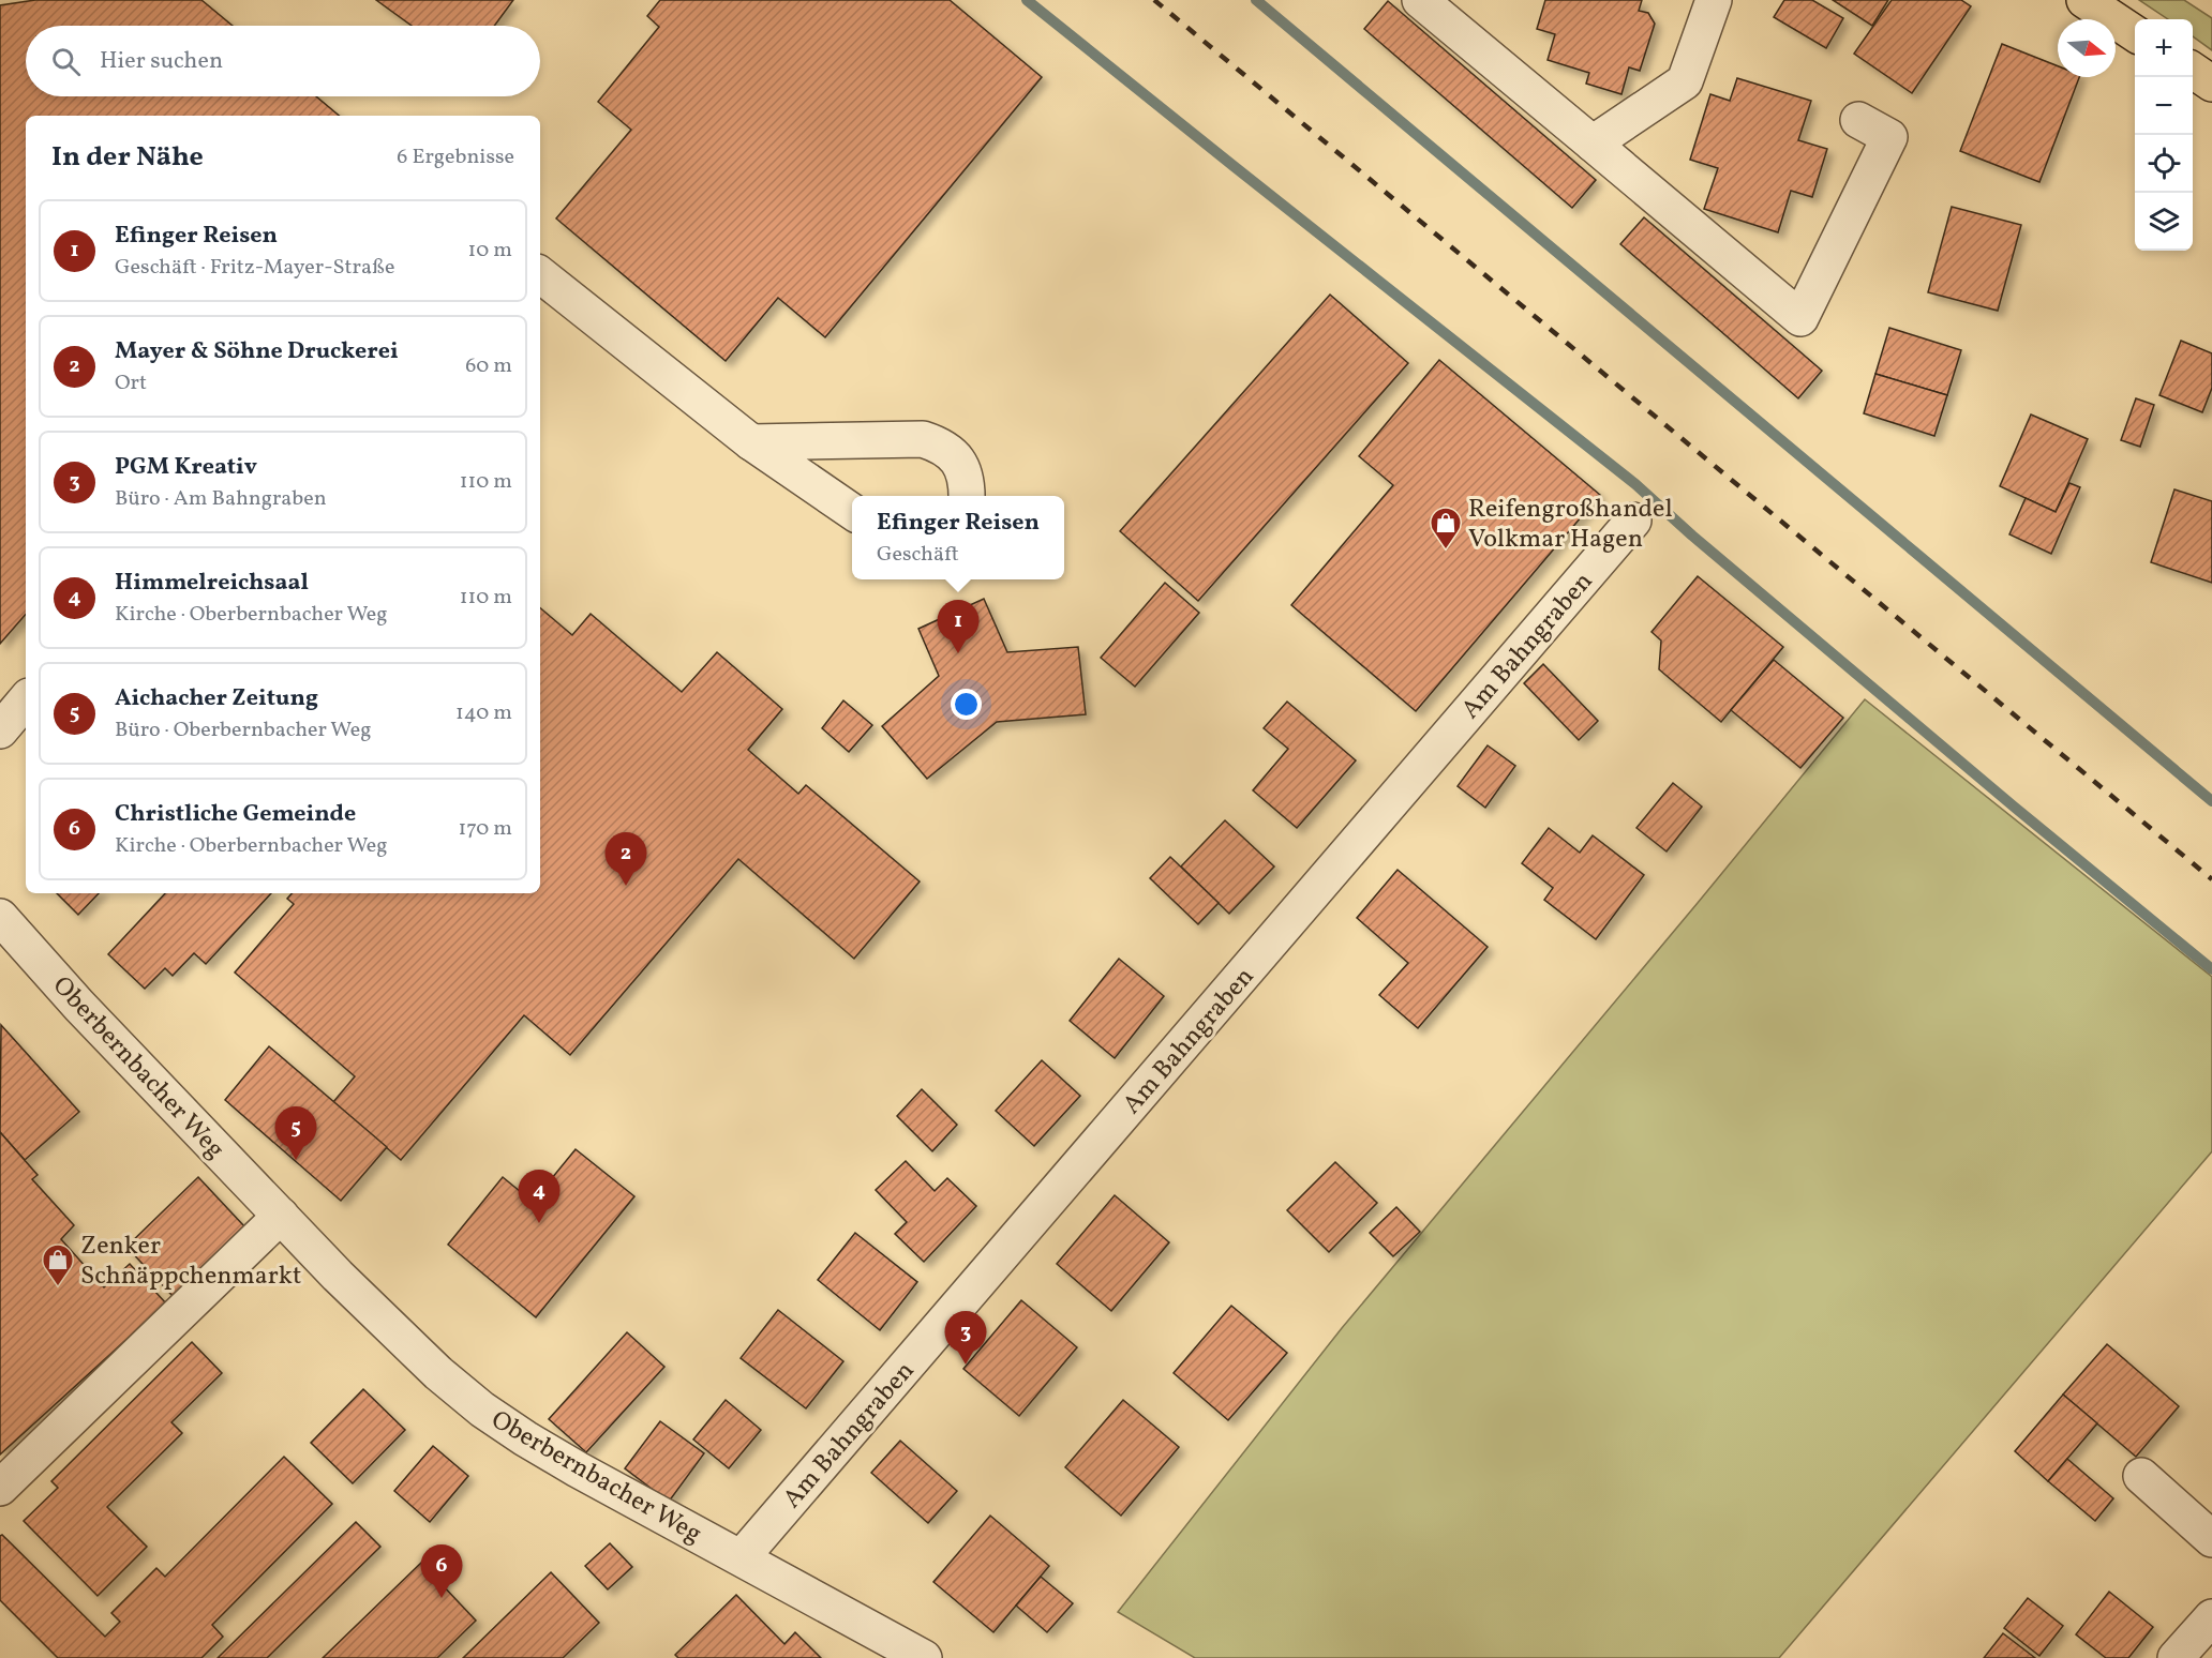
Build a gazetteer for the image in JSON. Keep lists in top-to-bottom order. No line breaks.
{"streets":{"street":["Am Bahngraben","Oberbernbacher Weg"]},"crossings":[["Am Bahngraben","Oberbernbacher Weg"]],"places":{"shop":["Reifengroßhandel Volkmar Hagen","Zenker Schnäppchenmarkt"]},"north":"right","page":{"map_buttons":["+","−"],"search":"Hier suchen","heading":["In der Nähe","6 Ergebnisse"],"list":[{"mark":"1","name":"Efinger Reisen","note":"Geschäft · Fritz-Mayer-Straße","value":"10 m"},{"mark":"2","name":"Mayer & Söhne Druckerei","note":"Ort","value":"60 m"},{"mark":"3","name":"PGM Kreativ","note":"Büro · Am Bahngraben","value":"110 m"},{"mark":"4","name":"Himmelreichsaal","note":"Kirche · Oberbernbacher Weg","value":"110 m"},{"mark":"5","name":"Aichacher Zeitung","note":"Büro · Oberbernbacher Weg","value":"140 m"},{"mark":"6","name":"Christliche Gemeinde","note":"Kirche · Oberbernbacher Weg","value":"170 m"}],"popup":["Efinger Reisen","Geschäft"],"pins":["1","2","5","4","3","6"]}}
